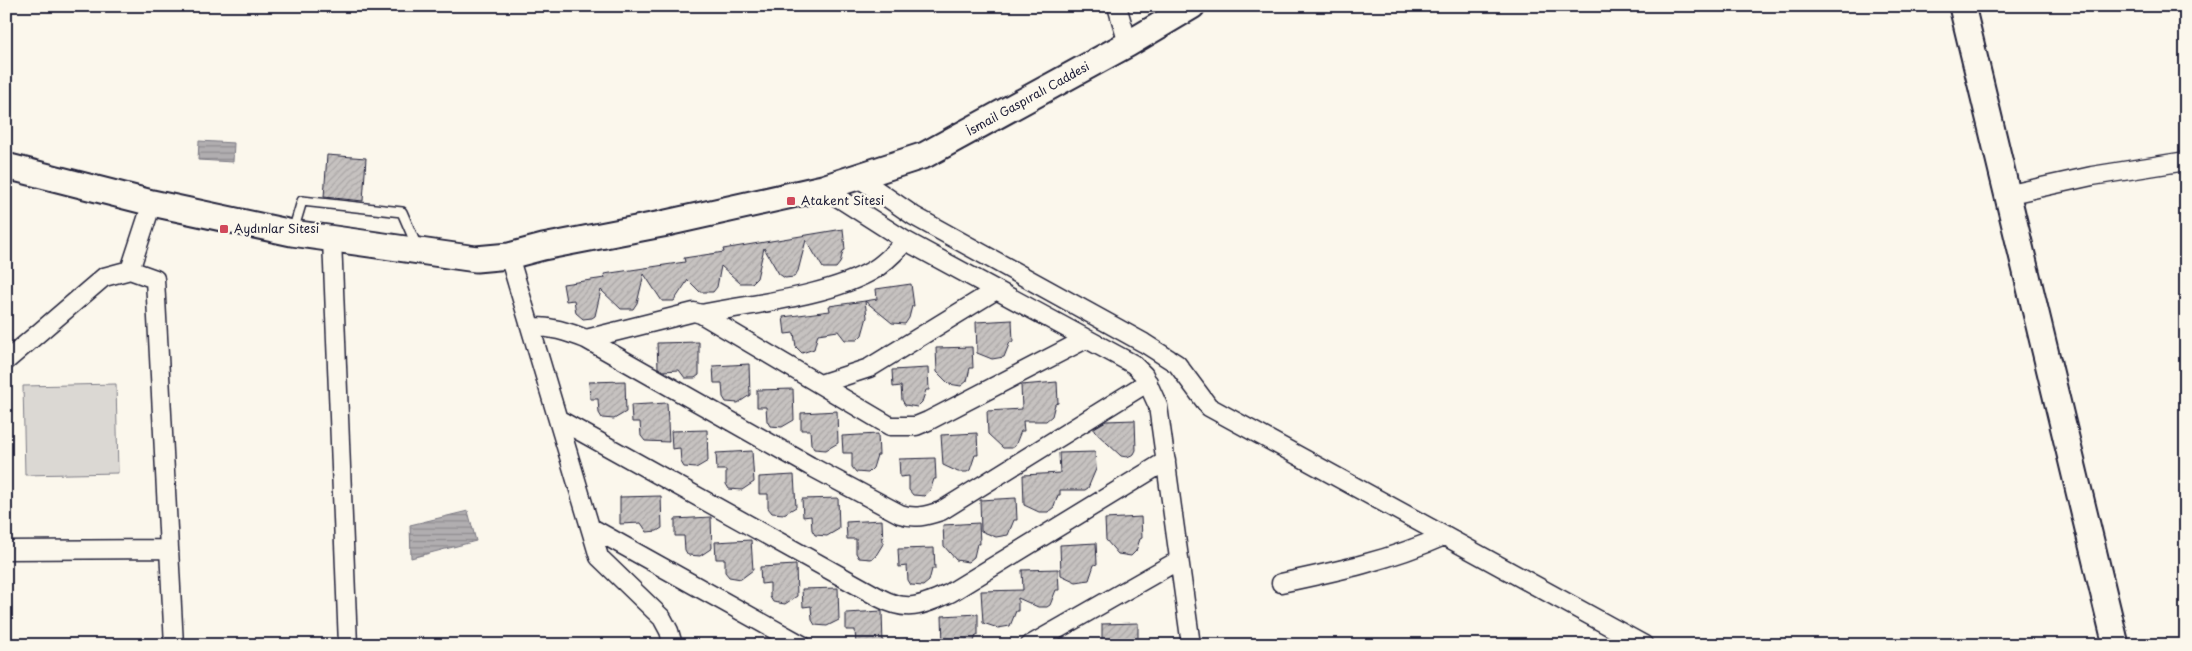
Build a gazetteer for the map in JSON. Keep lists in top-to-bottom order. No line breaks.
{"streets":{"main road":["İsmail Gaspıralı Caddesi"]},"places":{"transit":["Atakent Sitesi","Aydınlar Sitesi"]}}
